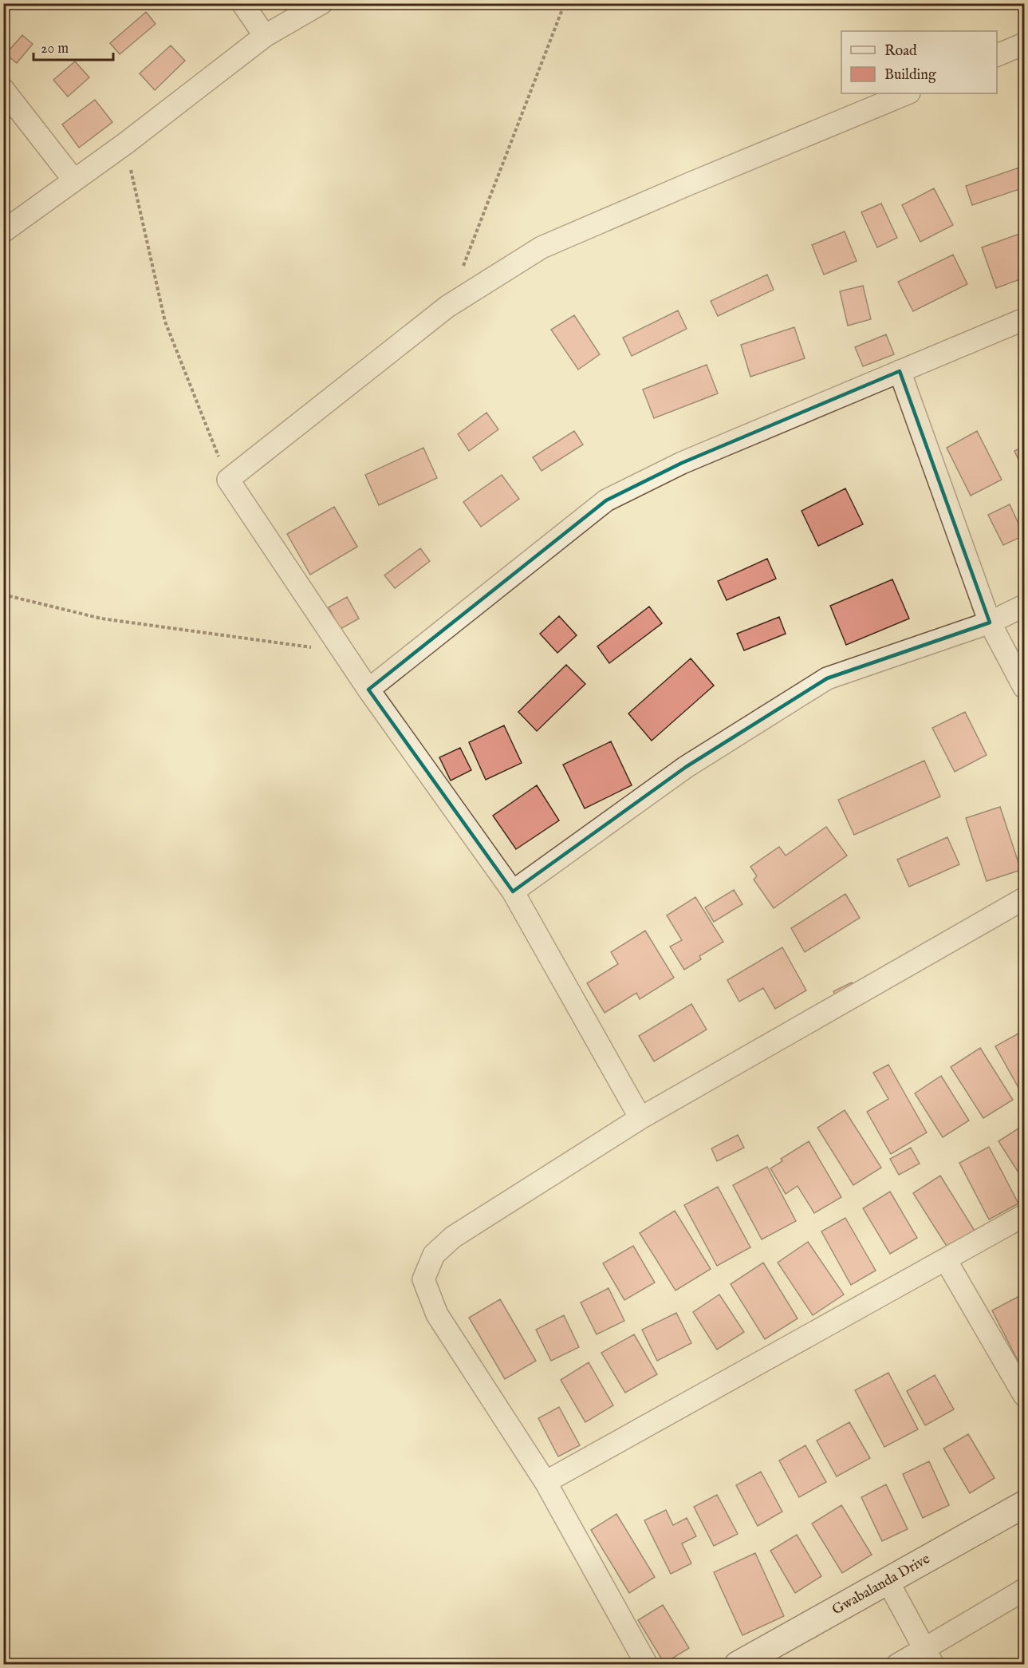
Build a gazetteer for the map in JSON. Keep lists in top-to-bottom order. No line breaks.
{"streets":{"street":["Gwabalanda Drive"]},"legend":["Road","Building"],"scale_bar":"20 m"}
